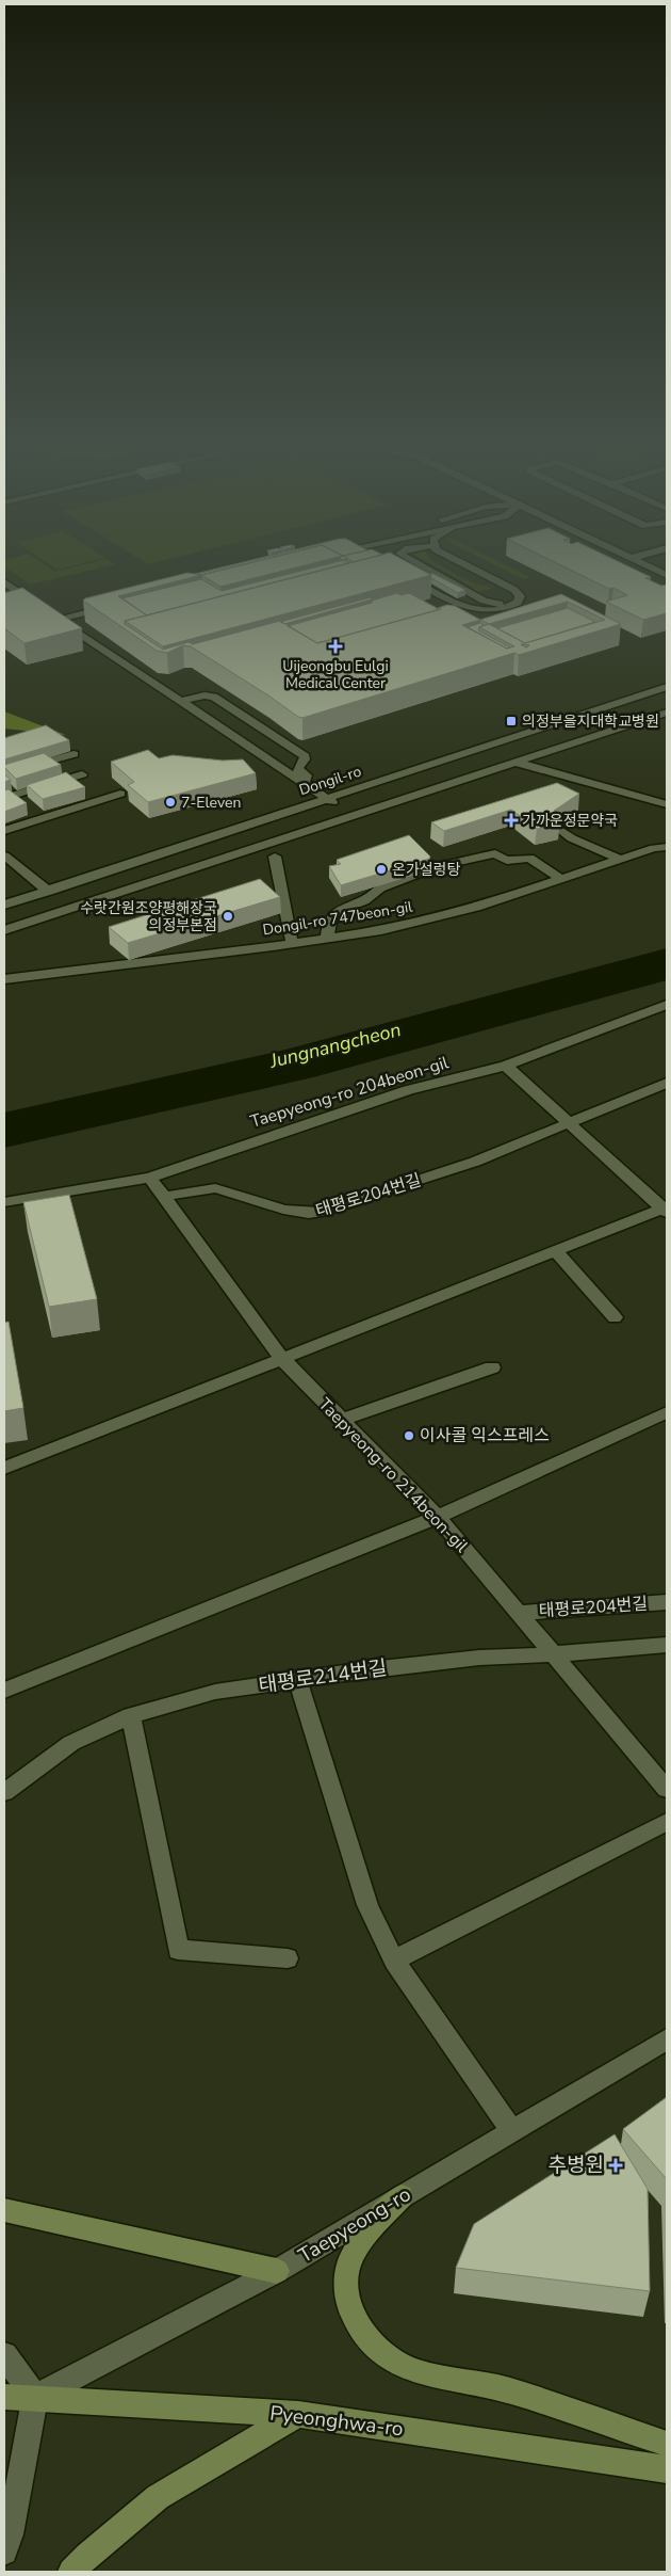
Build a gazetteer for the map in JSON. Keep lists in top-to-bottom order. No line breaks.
{"streets":{"main road":["Pyeonghwa-ro"],"street":["Dongil-ro","Dongil-ro 747beon-gil","Taepyeong-ro 204beon-gil","태평로204번길","Taepyeong-ro 214beon-gil","태평로214번길","Taepyeong-ro"]},"crossings":[["Taepyeong-ro 204beon-gil","Taepyeong-ro 214beon-gil"],["태평로204번길","Taepyeong-ro 214beon-gil"],["Taepyeong-ro 214beon-gil","태평로214번길"],["Taepyeong-ro","Pyeonghwa-ro"]],"water":["Jungnangcheon"],"places":{"health":["Uijeongbu Eulgi Medical Center","가까운정문약국","추병원"],"transit":["의정부을지대학교병원"],"other":["7-Eleven","온가설렁탕","수랏간원조양평해장국 의정부본점","이사콜 익스프레스"]}}
